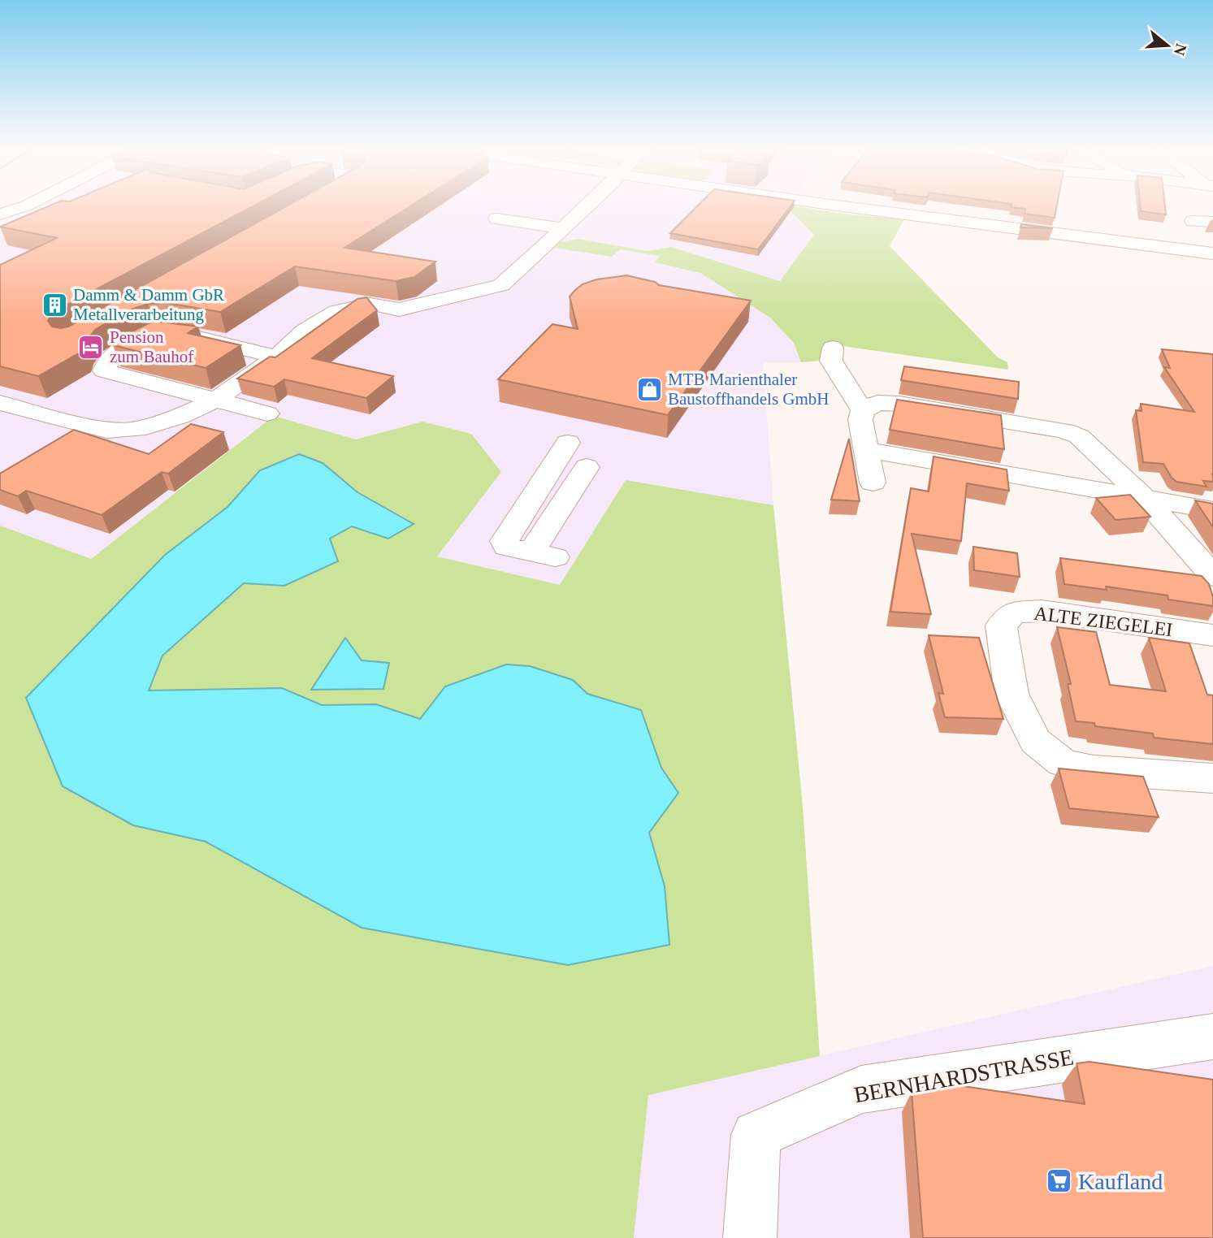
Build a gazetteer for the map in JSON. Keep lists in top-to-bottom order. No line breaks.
{"streets":{"street":["ALTE ZIEGELEI","BERNHARDSTRASSE"]},"places":{"building":["Damm & Damm GbR Metallverarbeitung"],"hotel":["Pension zum Bauhof"],"shop":["MTB Marienthaler Baustoffhandels GmbH"],"supermarket":["Kaufland"]},"north":"right"}
